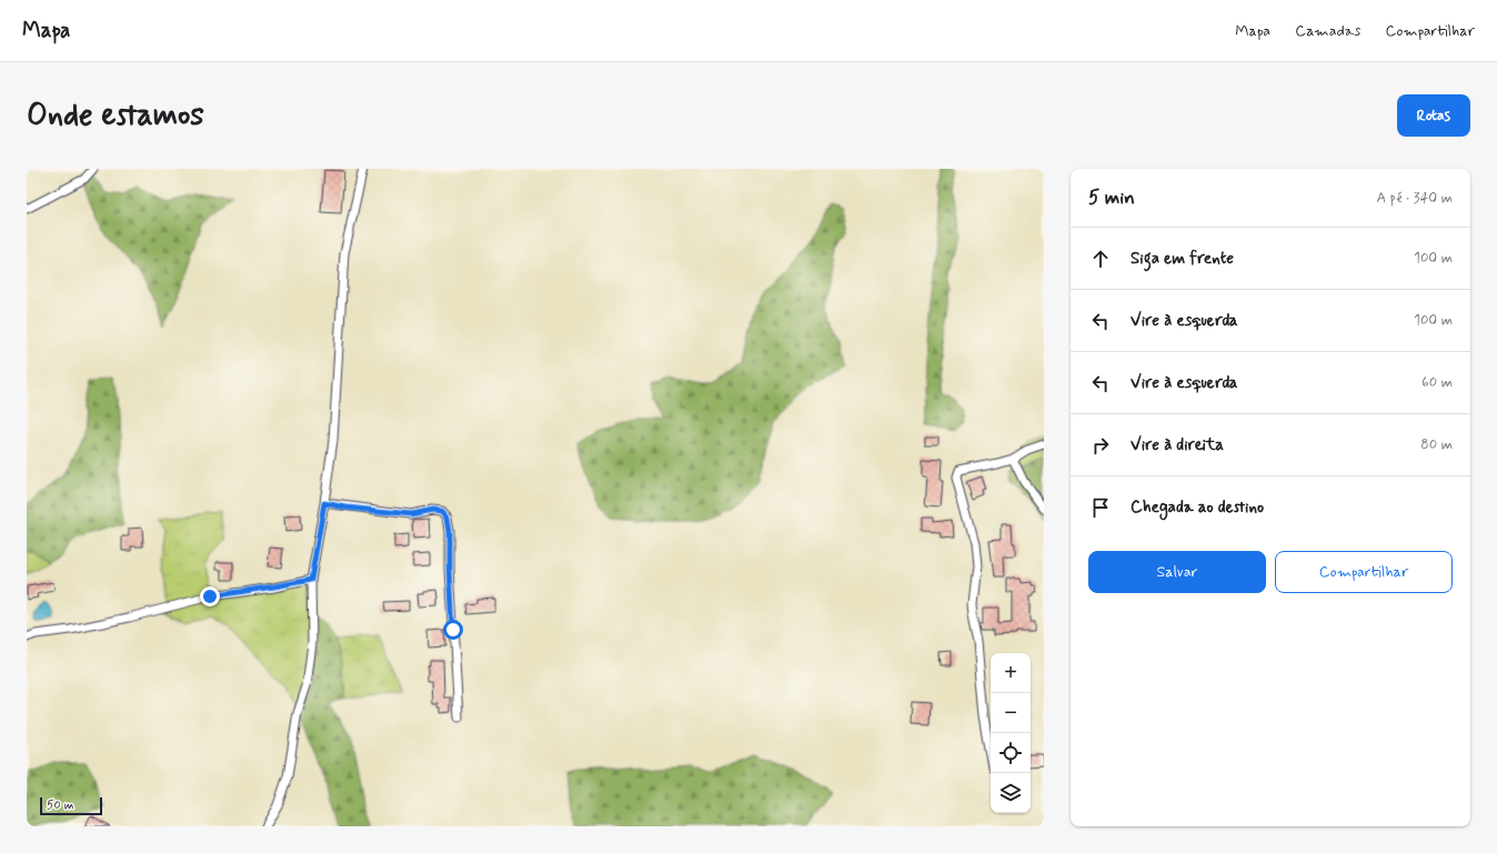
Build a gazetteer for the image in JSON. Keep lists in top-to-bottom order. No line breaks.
{"scale_bar":"50 m","page":{"header":"Mapa","nav":["Mapa","Camadas","Compartilhar"],"buttons":["Rotas",["Salvar","Compartilhar"]],"title":"Onde estamos","heading":["5 min","A pé · 340 m"],"list":[["Siga em frente","100 m"],["Vire à esquerda","100 m"],["Vire à esquerda","60 m"],["Vire à direita","80 m"],"Chegada ao destino"],"map_buttons":["+","−"],"scale":"50 m"}}
